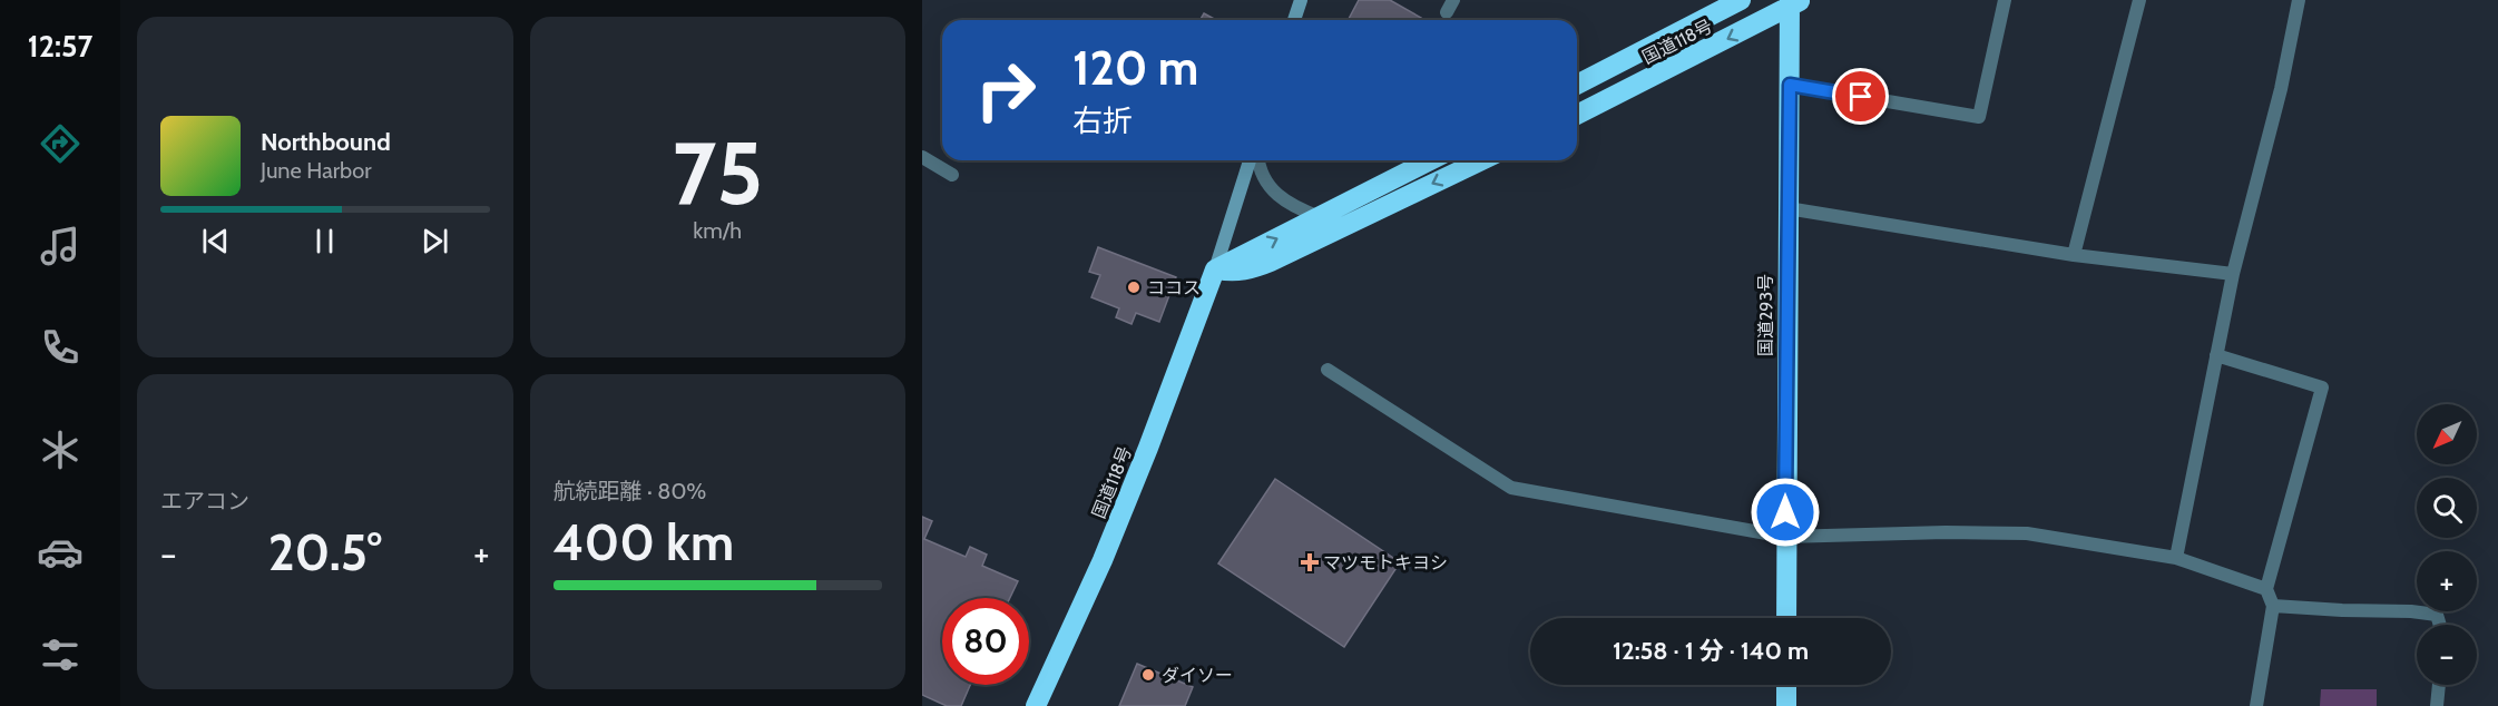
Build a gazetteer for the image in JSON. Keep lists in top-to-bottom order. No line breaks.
{"streets":{"highway":["国道118号","国道293号"]},"crossings":[["国道118号","国道293号"]],"places":{"other":["ココス","ダイソー"],"health":["マツモトキヨシ"]},"north":"bottom left","page":{"tabs":"12:57","tile":[["75","km/h"],"エアコン",["航続距離 · 80%","400 km"]],"turn":["120 m","右折"],"song":["Northbound","June Harbor"],"map_buttons":["+","−"],"heat":["−","20.5°","+"],"limit":"80","trip":"12:58 · 1 分 · 140 m"}}
